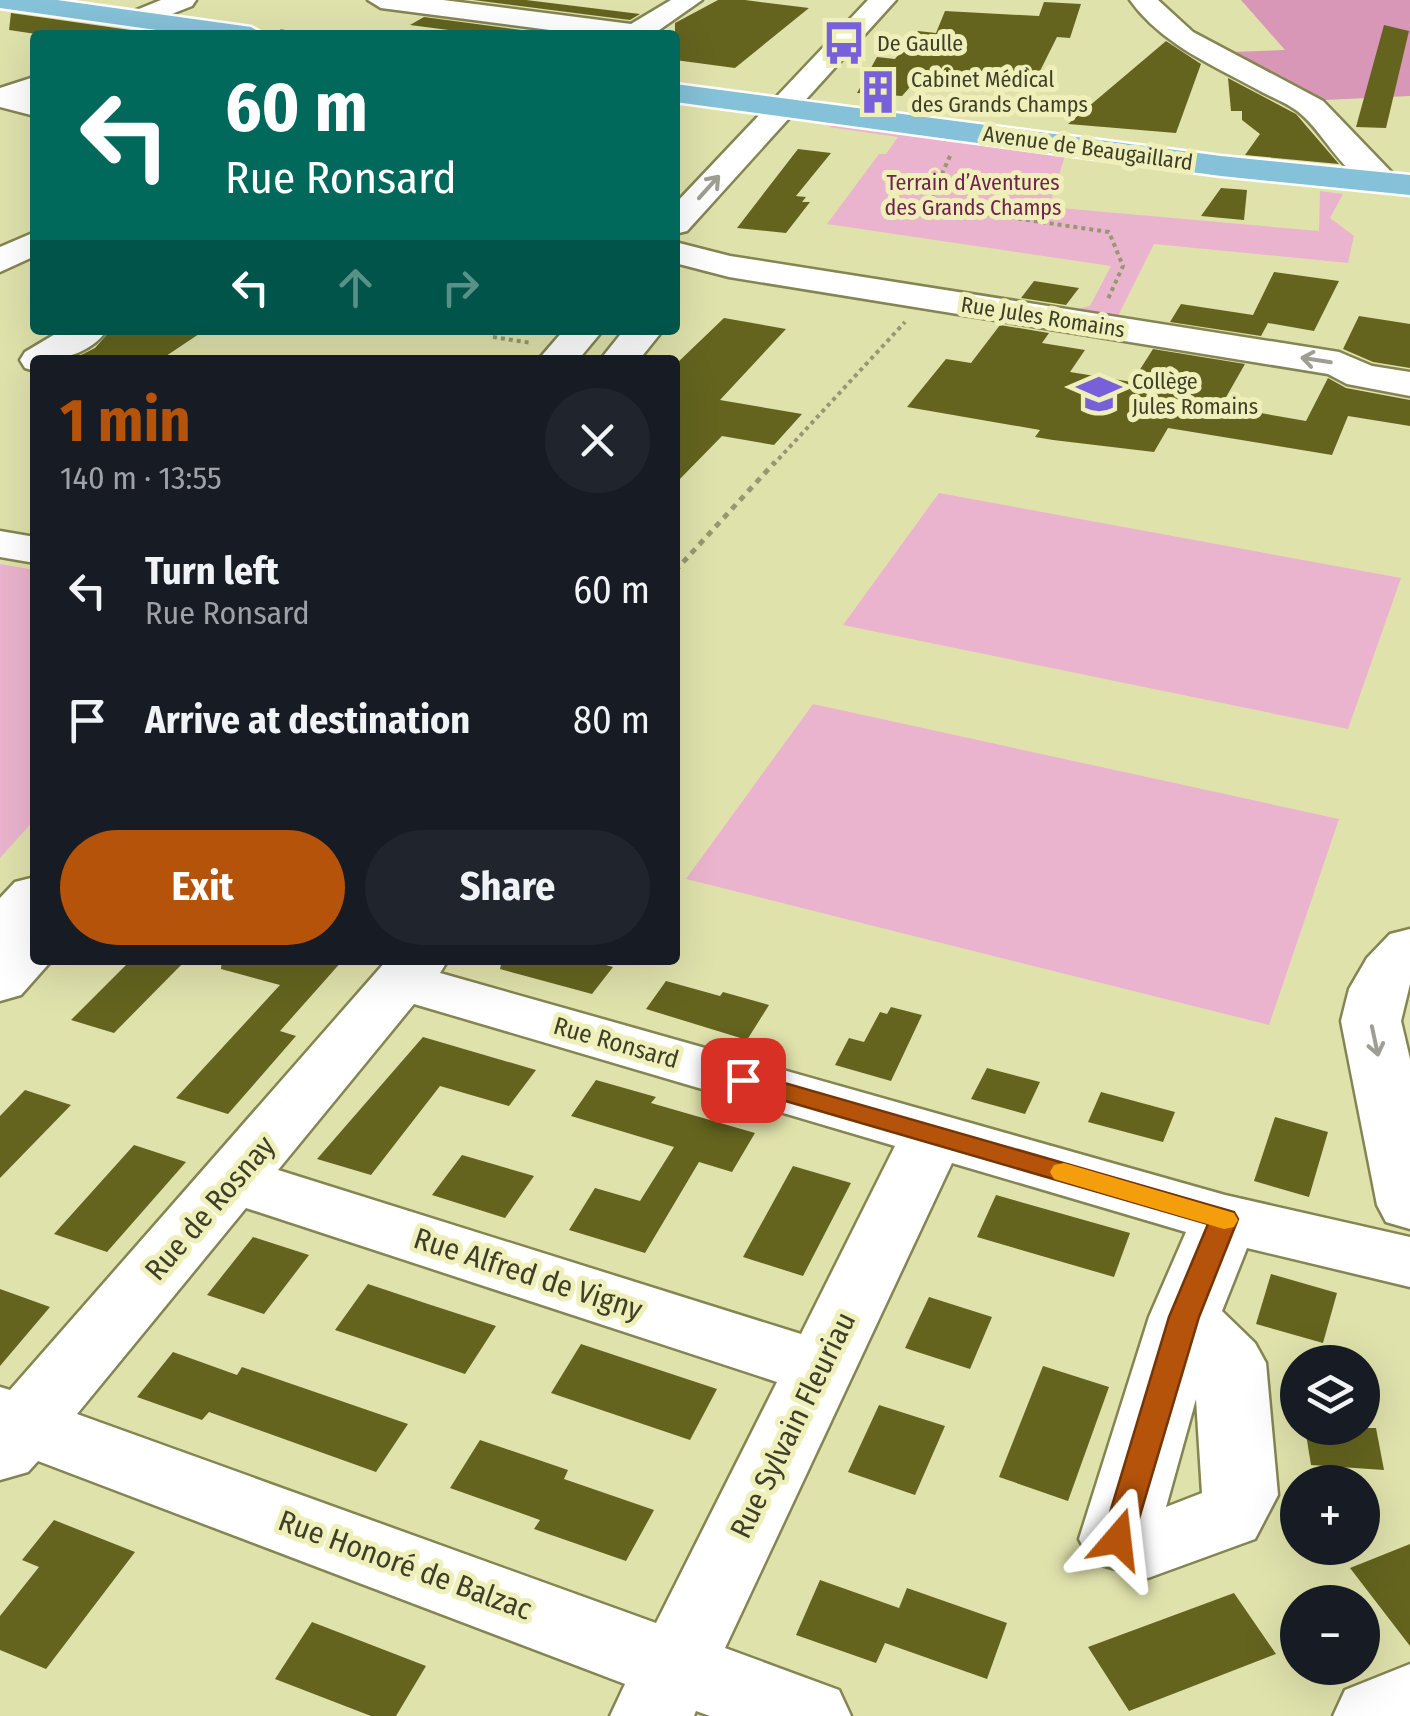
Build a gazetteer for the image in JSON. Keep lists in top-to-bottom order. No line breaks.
{"streets":{"main road":["Avenue de Beaugaillard"],"street":["Rue Jules Romains","Rue Ronsard","Rue de Rosnay","Rue Alfred de Vigny","Rue Sylvain Fleuriau","Rue Honoré de Balzac"]},"crossings":[["Rue Ronsard","Rue de Rosnay"],["Rue Ronsard","Rue Sylvain Fleuriau"],["Rue de Rosnay","Rue Alfred de Vigny"],["Rue de Rosnay","Rue Honoré de Balzac"],["Rue Alfred de Vigny","Rue Sylvain Fleuriau"],["Rue Sylvain Fleuriau","Rue Honoré de Balzac"]],"parks":["Terrain d’Aventures des Grands Champs"],"places":{"bus stop":["De Gaulle"],"building":["Cabinet Médical des Grands Champs"],"school or university":["Collège Jules Romains"]},"page":{"turn":["60 m","Rue Ronsard"],"heading":["1 min","140 m · 13:55"],"list":[{"name":"Turn left","note":"Rue Ronsard","value":"60 m"},{"name":"Arrive at destination","value":"80 m"}],"buttons":["Exit","Share"],"map_buttons":["+","−"]}}
